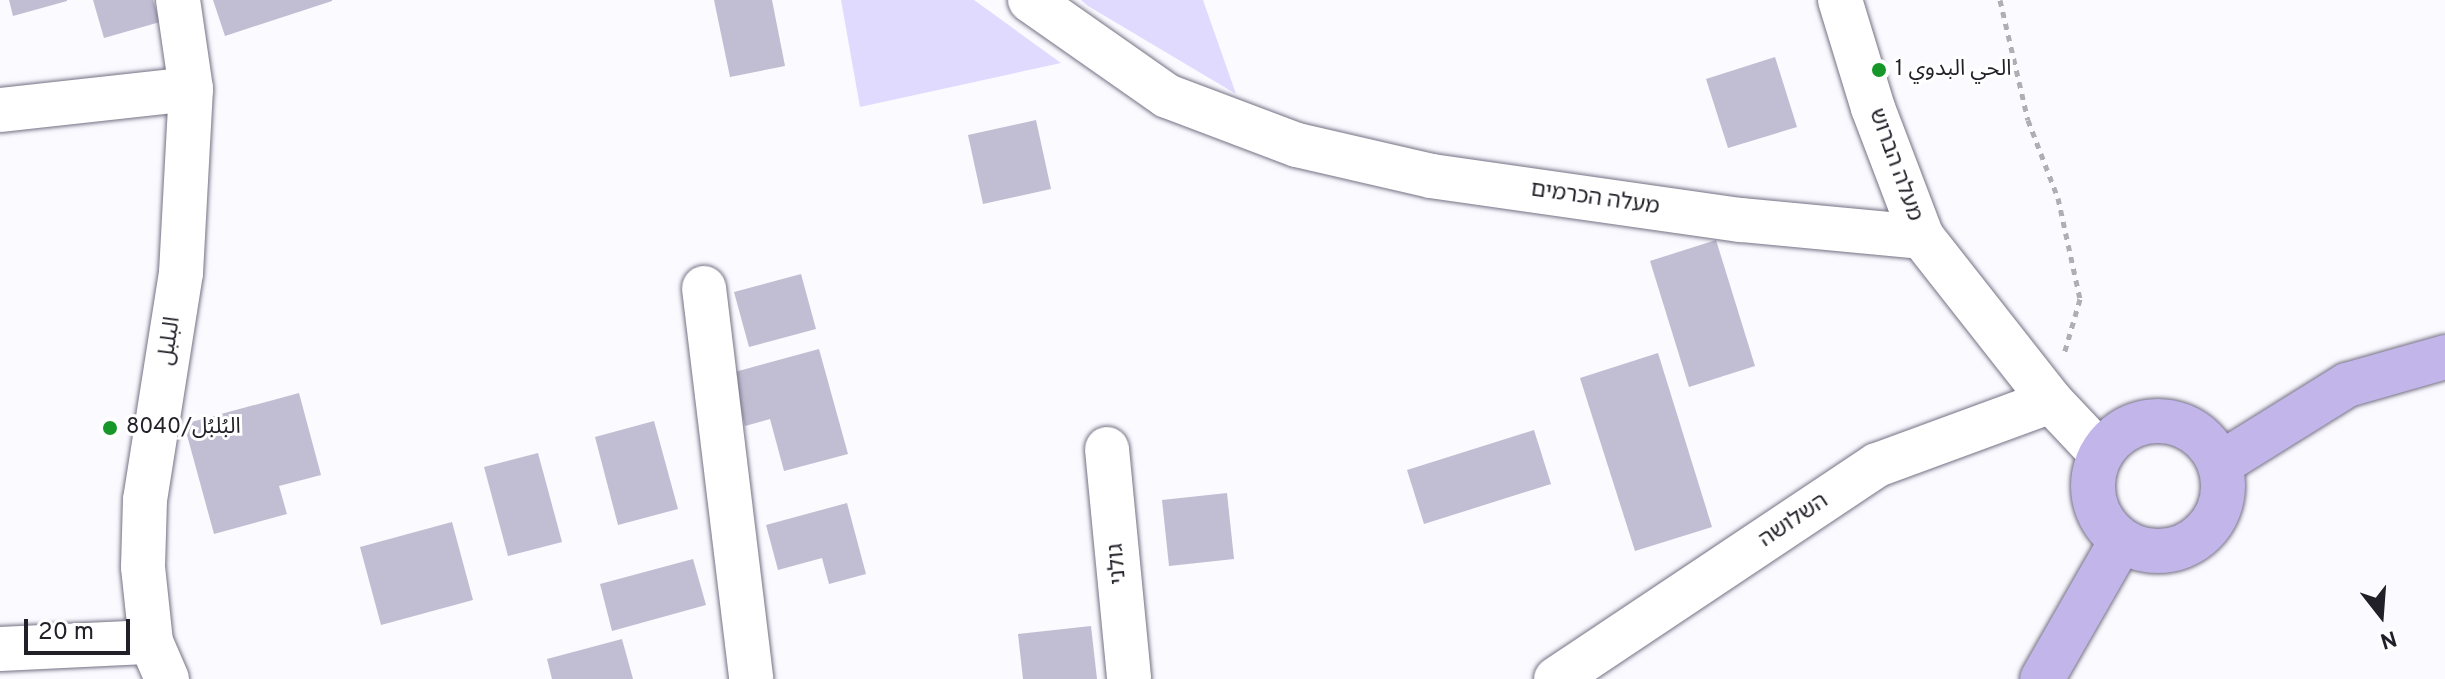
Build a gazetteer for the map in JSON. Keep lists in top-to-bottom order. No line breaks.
{"streets":{"street":["מעלה הברוש","מעלה הכרמים","البلبل","השלושה","גולני"]},"crossings":[["מעלה הברוש","מעלה הכרמים"]],"places":["الحي البدوي 1","البُلبُل/8040"],"scale_bar":"20 m","north":"bottom"}
